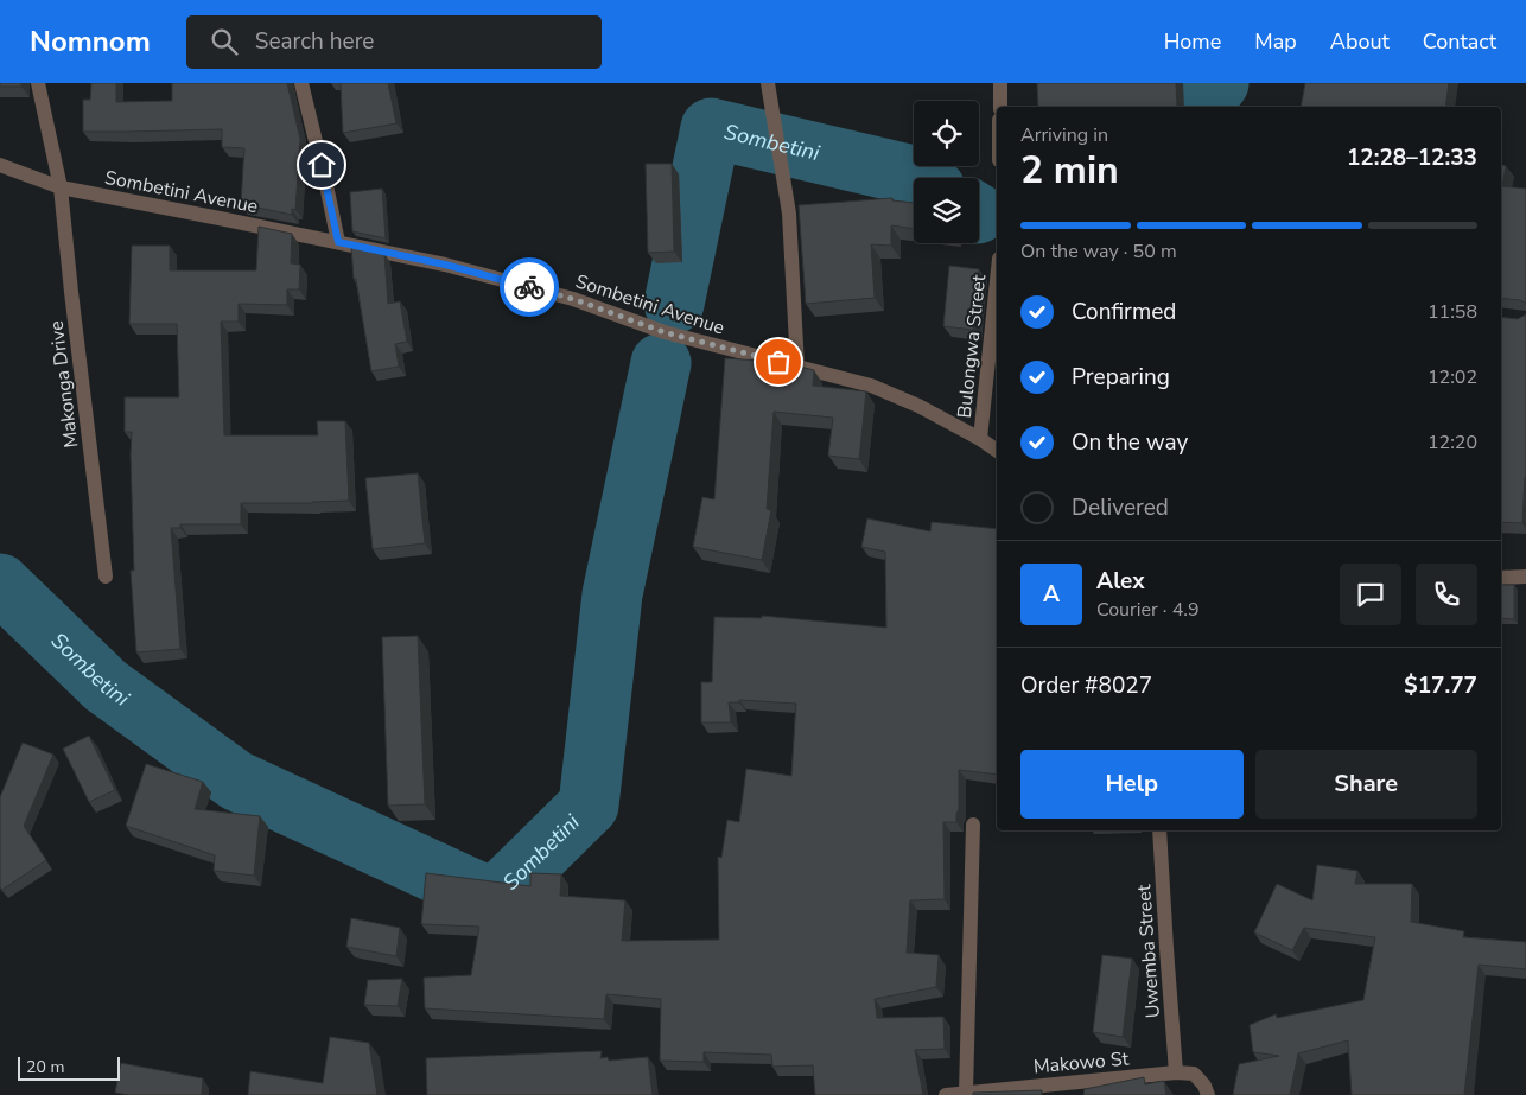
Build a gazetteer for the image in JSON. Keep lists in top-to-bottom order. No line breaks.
{"streets":{"street":["Sombetini Avenue","Bulongwa Street","Makonga Drive","Uwemba Street","Makowo St"]},"crossings":[["Sombetini Avenue","Bulongwa Street"],["Sombetini Avenue","Makonga Drive"],["Uwemba Street","Makowo St"]],"water":["Sombetini"],"scale_bar":"20 m","page":{"header":"Nomnom","search":"Search here","nav":["Home","Map","About","Contact"],"heading":["2 min","Arriving in","12:28–12:33"],"panel":["Alex","Courier · 4.9","Order #8027","$17.77"],"bar":"On the way · 50 m","list":[["Confirmed","11:58"],["Preparing","12:02"],["On the way","12:20"],"Delivered"],"round":"A","buttons":["Help","Share"],"scale":"20 m"}}
